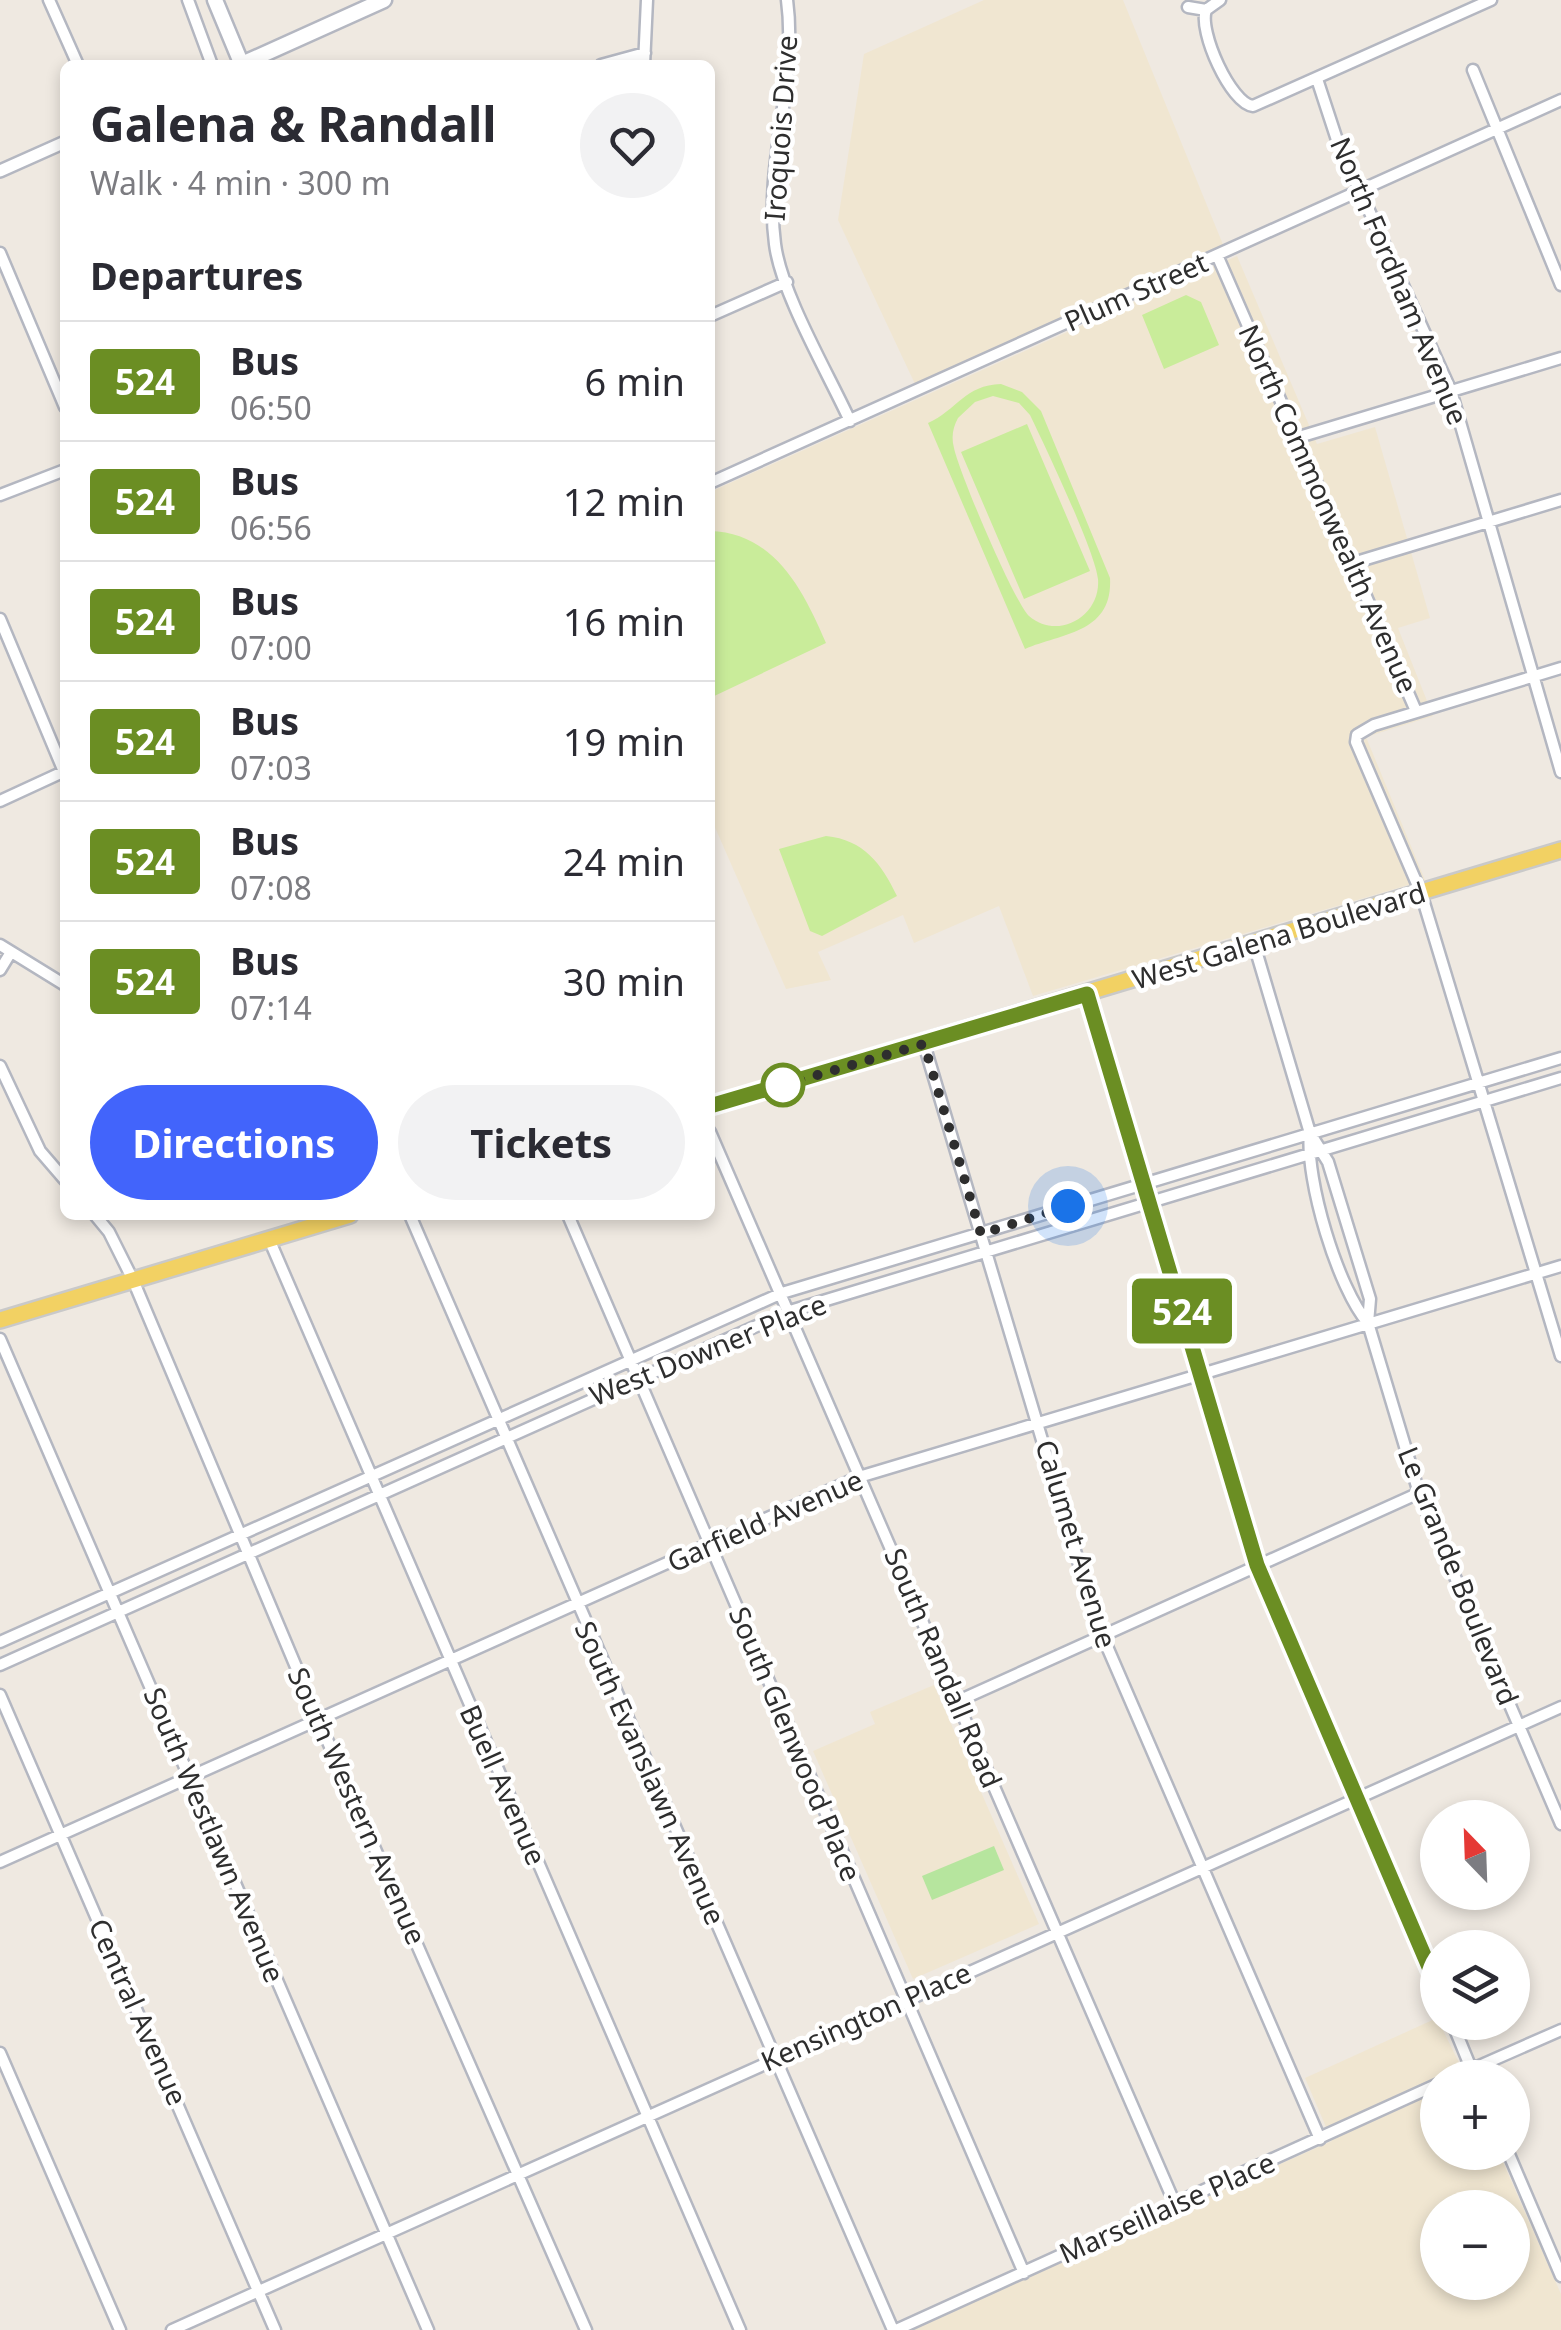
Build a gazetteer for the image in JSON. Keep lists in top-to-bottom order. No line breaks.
{"streets":{"main road":["West Galena Boulevard"],"street":["Iroquois Drive","North Fordham Avenue","Plum Street","North Commonwealth Avenue","West Downer Place","Garfield Avenue","Calumet Avenue","Le Grande Boulevard","South Randall Road","South Glenwood Place","South Evanslawn Avenue","Buell Avenue","South Western Avenue","South Westlawn Avenue","Central Avenue","Kensington Place","Marseillaise Place"]},"crossings":[["Iroquois Drive","Plum Street"],["North Fordham Avenue","Plum Street"],["Plum Street","North Commonwealth Avenue"],["North Commonwealth Avenue","West Galena Boulevard"],["West Galena Boulevard","Calumet Avenue"],["West Galena Boulevard","Le Grande Boulevard"],["West Downer Place","Calumet Avenue"],["West Downer Place","Le Grande Boulevard"],["West Downer Place","South Randall Road"],["West Downer Place","South Glenwood Place"],["West Downer Place","South Evanslawn Avenue"],["West Downer Place","Buell Avenue"],["West Downer Place","South Western Avenue"],["West Downer Place","South Westlawn Avenue"],["Garfield Avenue","Calumet Avenue"],["Garfield Avenue","Le Grande Boulevard"],["Garfield Avenue","South Randall Road"],["Garfield Avenue","South Glenwood Place"],["Garfield Avenue","South Evanslawn Avenue"],["Garfield Avenue","Buell Avenue"],["Garfield Avenue","South Western Avenue"],["Garfield Avenue","South Westlawn Avenue"],["Garfield Avenue","Central Avenue"],["Calumet Avenue","Kensington Place"],["Calumet Avenue","Marseillaise Place"],["Le Grande Boulevard","Kensington Place"],["South Randall Road","Kensington Place"],["South Randall Road","Marseillaise Place"],["South Glenwood Place","Kensington Place"],["South Glenwood Place","Marseillaise Place"],["South Evanslawn Avenue","Kensington Place"],["South Evanslawn Avenue","Marseillaise Place"],["Buell Avenue","Kensington Place"],["South Western Avenue","Kensington Place"],["South Westlawn Avenue","Kensington Place"],["Central Avenue","Kensington Place"]],"lines":["bus line 524"],"north":"top left","page":{"on_map":"524","heading":[["Galena & Randall","Walk · 4 min · 300 m"],"Departures"],"list":[{"mark":"524","name":"Bus","note":"06:50","value":"6 min"},{"mark":"524","name":"Bus","note":"06:56","value":"12 min"},{"mark":"524","name":"Bus","note":"07:00","value":"16 min"},{"mark":"524","name":"Bus","note":"07:03","value":"19 min"},{"mark":"524","name":"Bus","note":"07:08","value":"24 min"},{"mark":"524","name":"Bus","note":"07:14","value":"30 min"}],"buttons":["Directions","Tickets"],"map_buttons":["+","−"]}}
